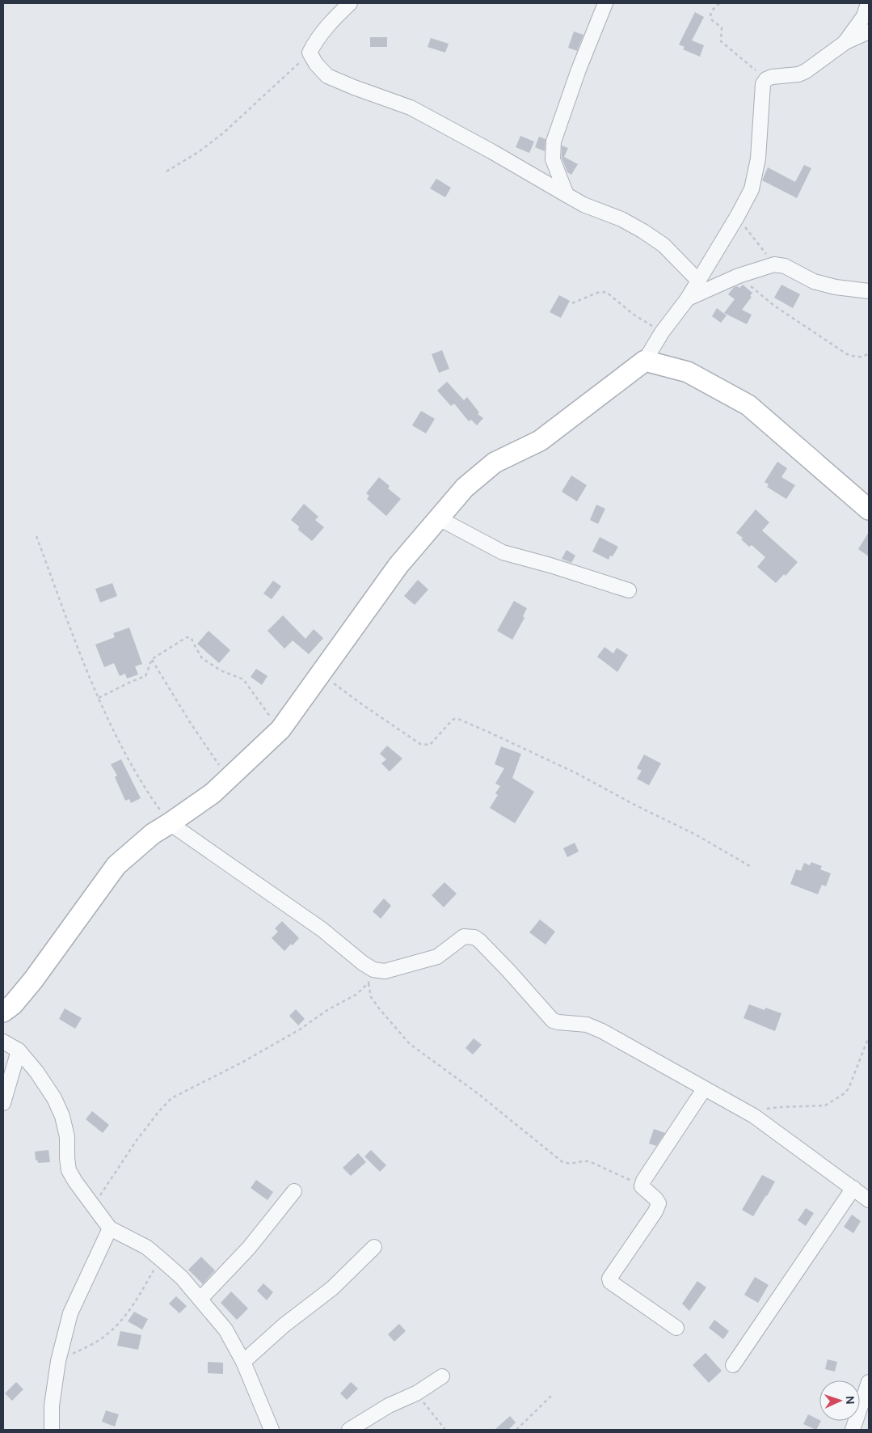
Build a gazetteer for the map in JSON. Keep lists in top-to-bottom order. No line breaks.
{"north":"right"}
